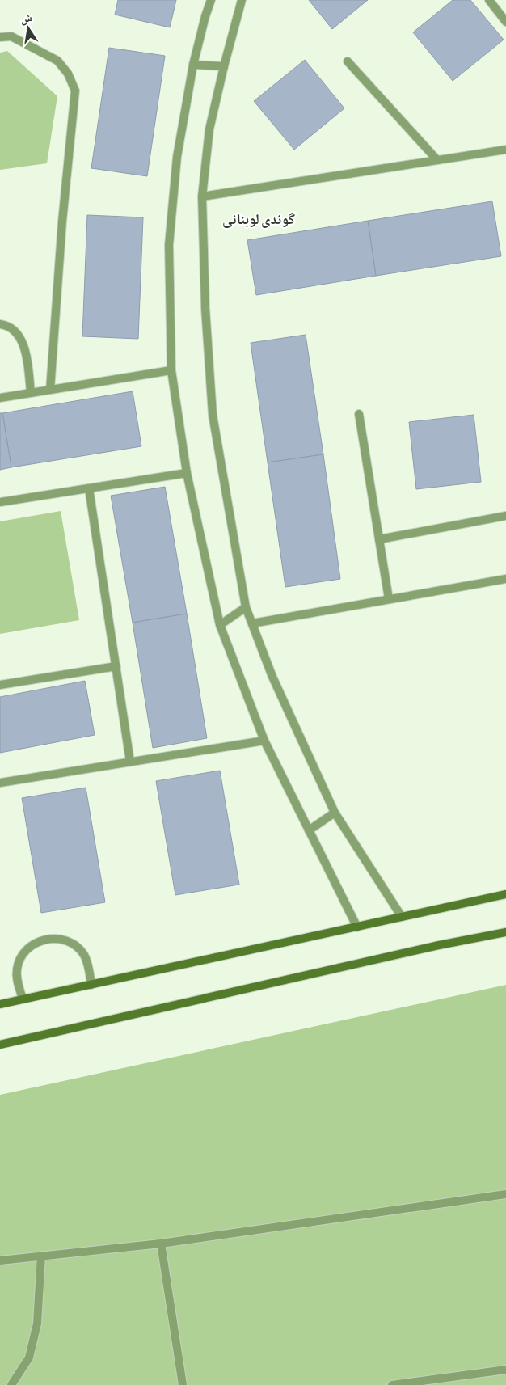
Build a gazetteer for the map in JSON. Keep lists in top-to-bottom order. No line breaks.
{"districts":["گوندی لوبنانی"],"north":"top"}
